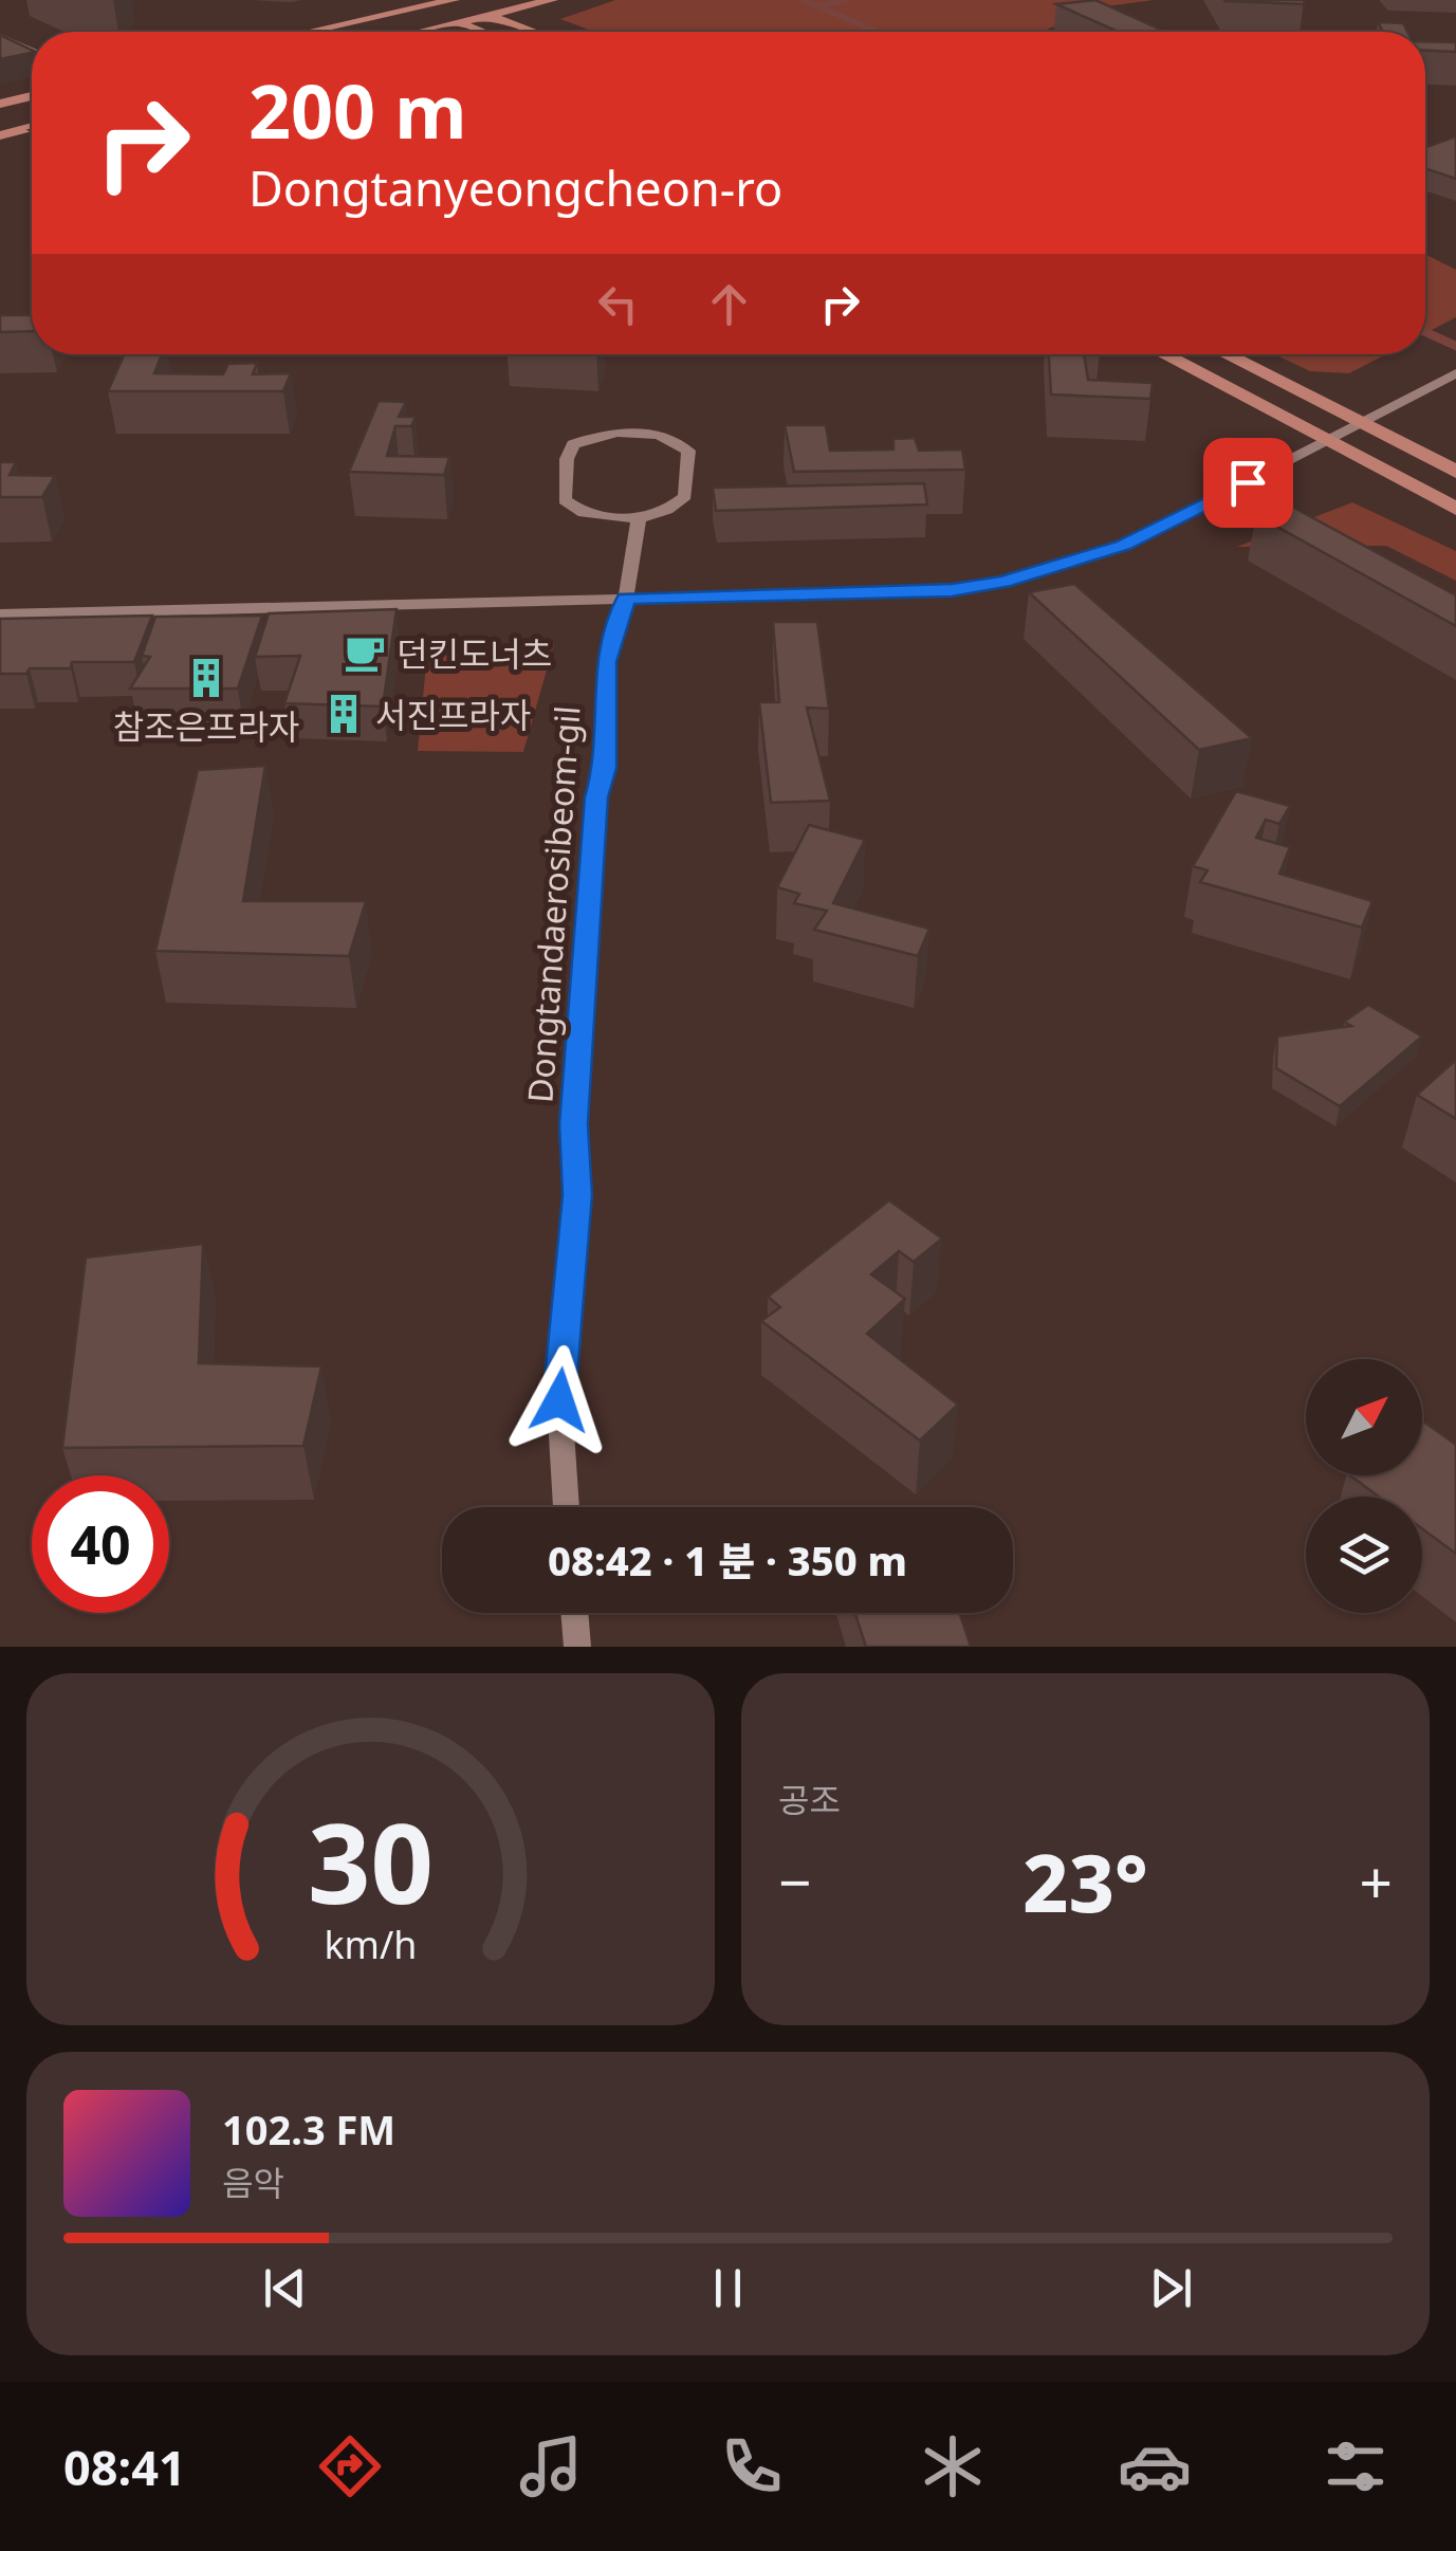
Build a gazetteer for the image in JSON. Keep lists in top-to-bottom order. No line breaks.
{"streets":{"street":["Dongtandaerosibeom-gil"]},"places":{"cafe":["던킨도너츠"],"building":["참조은프라자","서진프라자"]},"north":"top right","page":{"turn":["200 m","Dongtanyeongcheon-ro"],"limit":"40","trip":"08:42 · 1 분 · 350 m","tile":"공조","heat":["−","23°","+"],"song":["102.3 FM","음악"],"tabs":"08:41","gauge":["30","km/h"]}}
